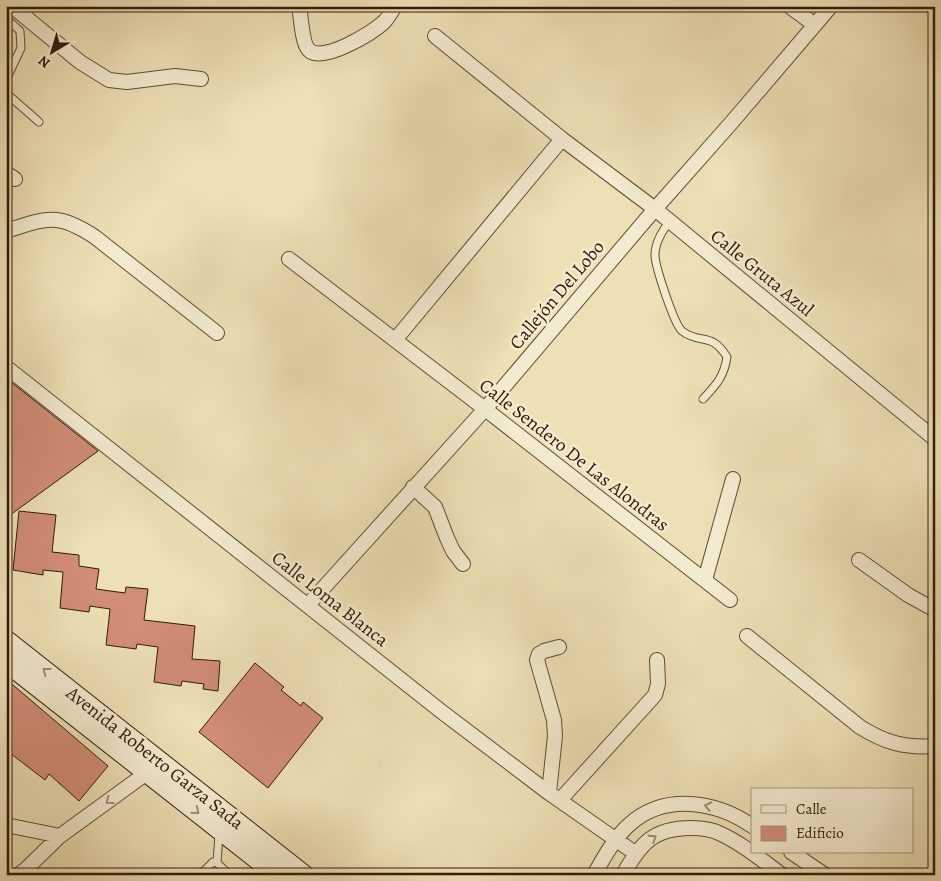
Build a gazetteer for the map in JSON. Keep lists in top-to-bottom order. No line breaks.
{"streets":{"street":["Calle Gruta Azul","Callejón Del Lobo","Calle Sendero De Las Alondras","Calle Loma Blanca","Avenida Roberto Garza Sada"]},"crossings":[["Calle Gruta Azul","Callejón Del Lobo"],["Callejón Del Lobo","Calle Sendero De Las Alondras"],["Callejón Del Lobo","Calle Loma Blanca"]],"legend":["Calle","Edificio"],"north":"bottom left"}
